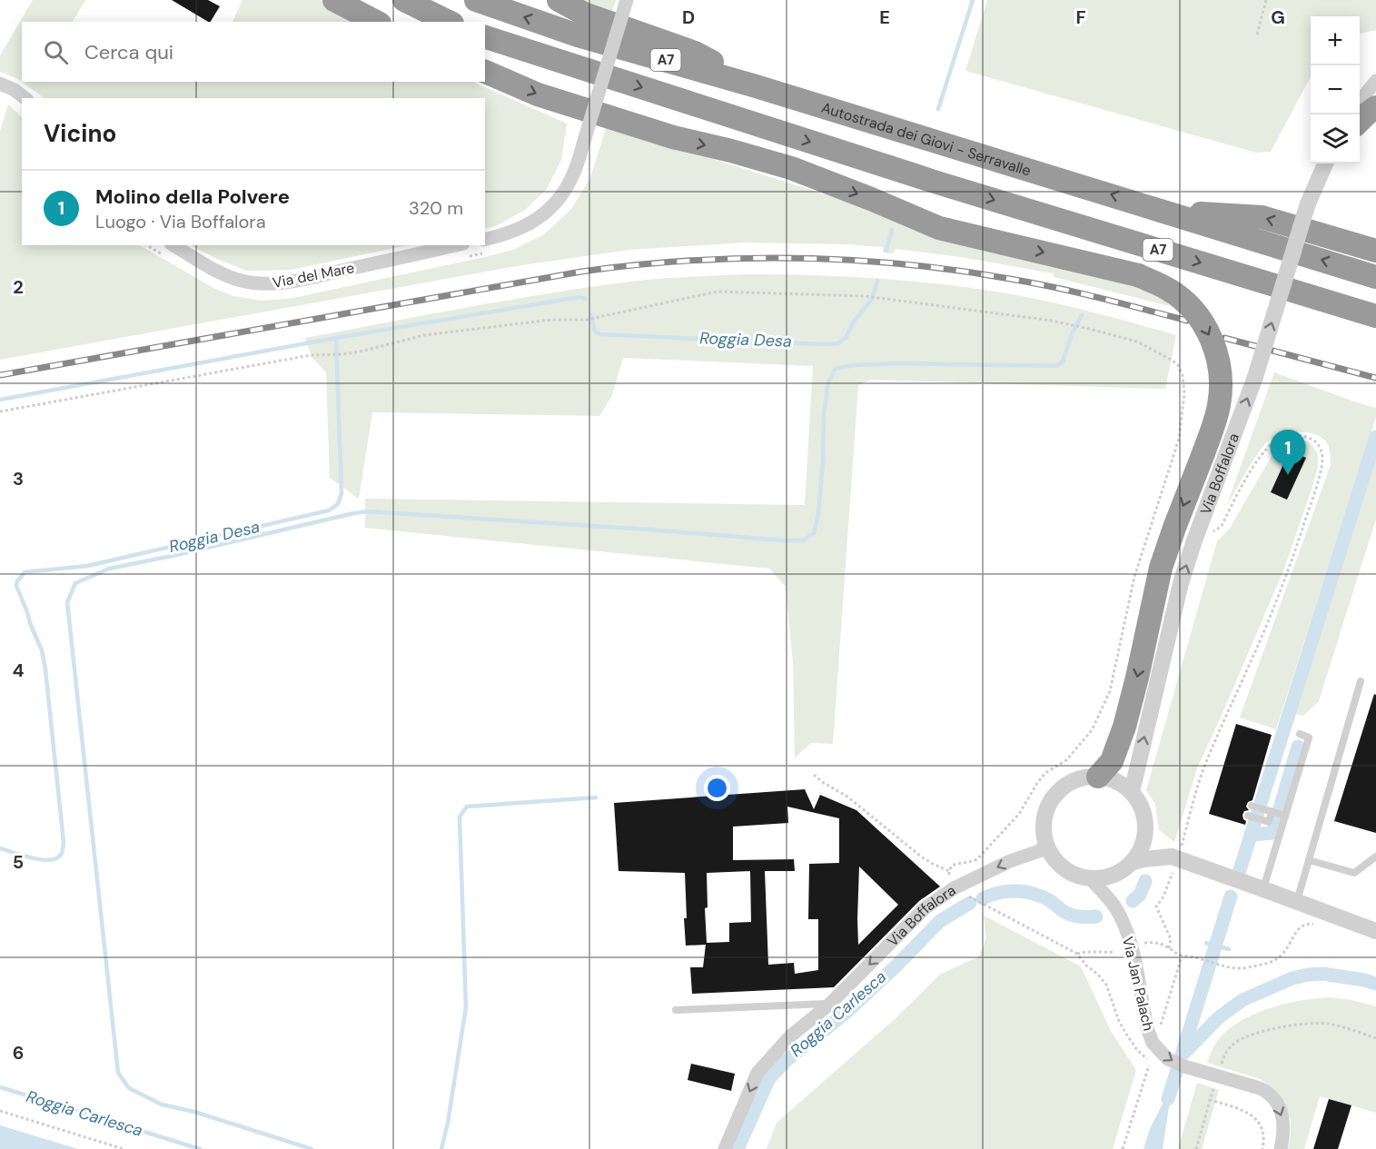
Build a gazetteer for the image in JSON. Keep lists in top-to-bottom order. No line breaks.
{"streets":{"highway":["A7","Autostrada dei Giovi - Serravalle"],"street":["Via del Mare","Via Boffalora","Via Jan Palach"]},"crossings":[["Via Boffalora","Via Jan Palach"]],"one_way":["Via Jan Palach"],"water":["Roggia Desa","Roggia Carlesca"],"page":{"map_buttons":["+","−"],"search":"Cerca qui","heading":"Vicino","list":[{"mark":"1","name":"Molino della Polvere","note":"Luogo · Via Boffalora","value":"320 m"}],"pins":"1"},"grid":{"columns":["D","E","F","G"],"rows":["2","3","4","5","6"]}}
